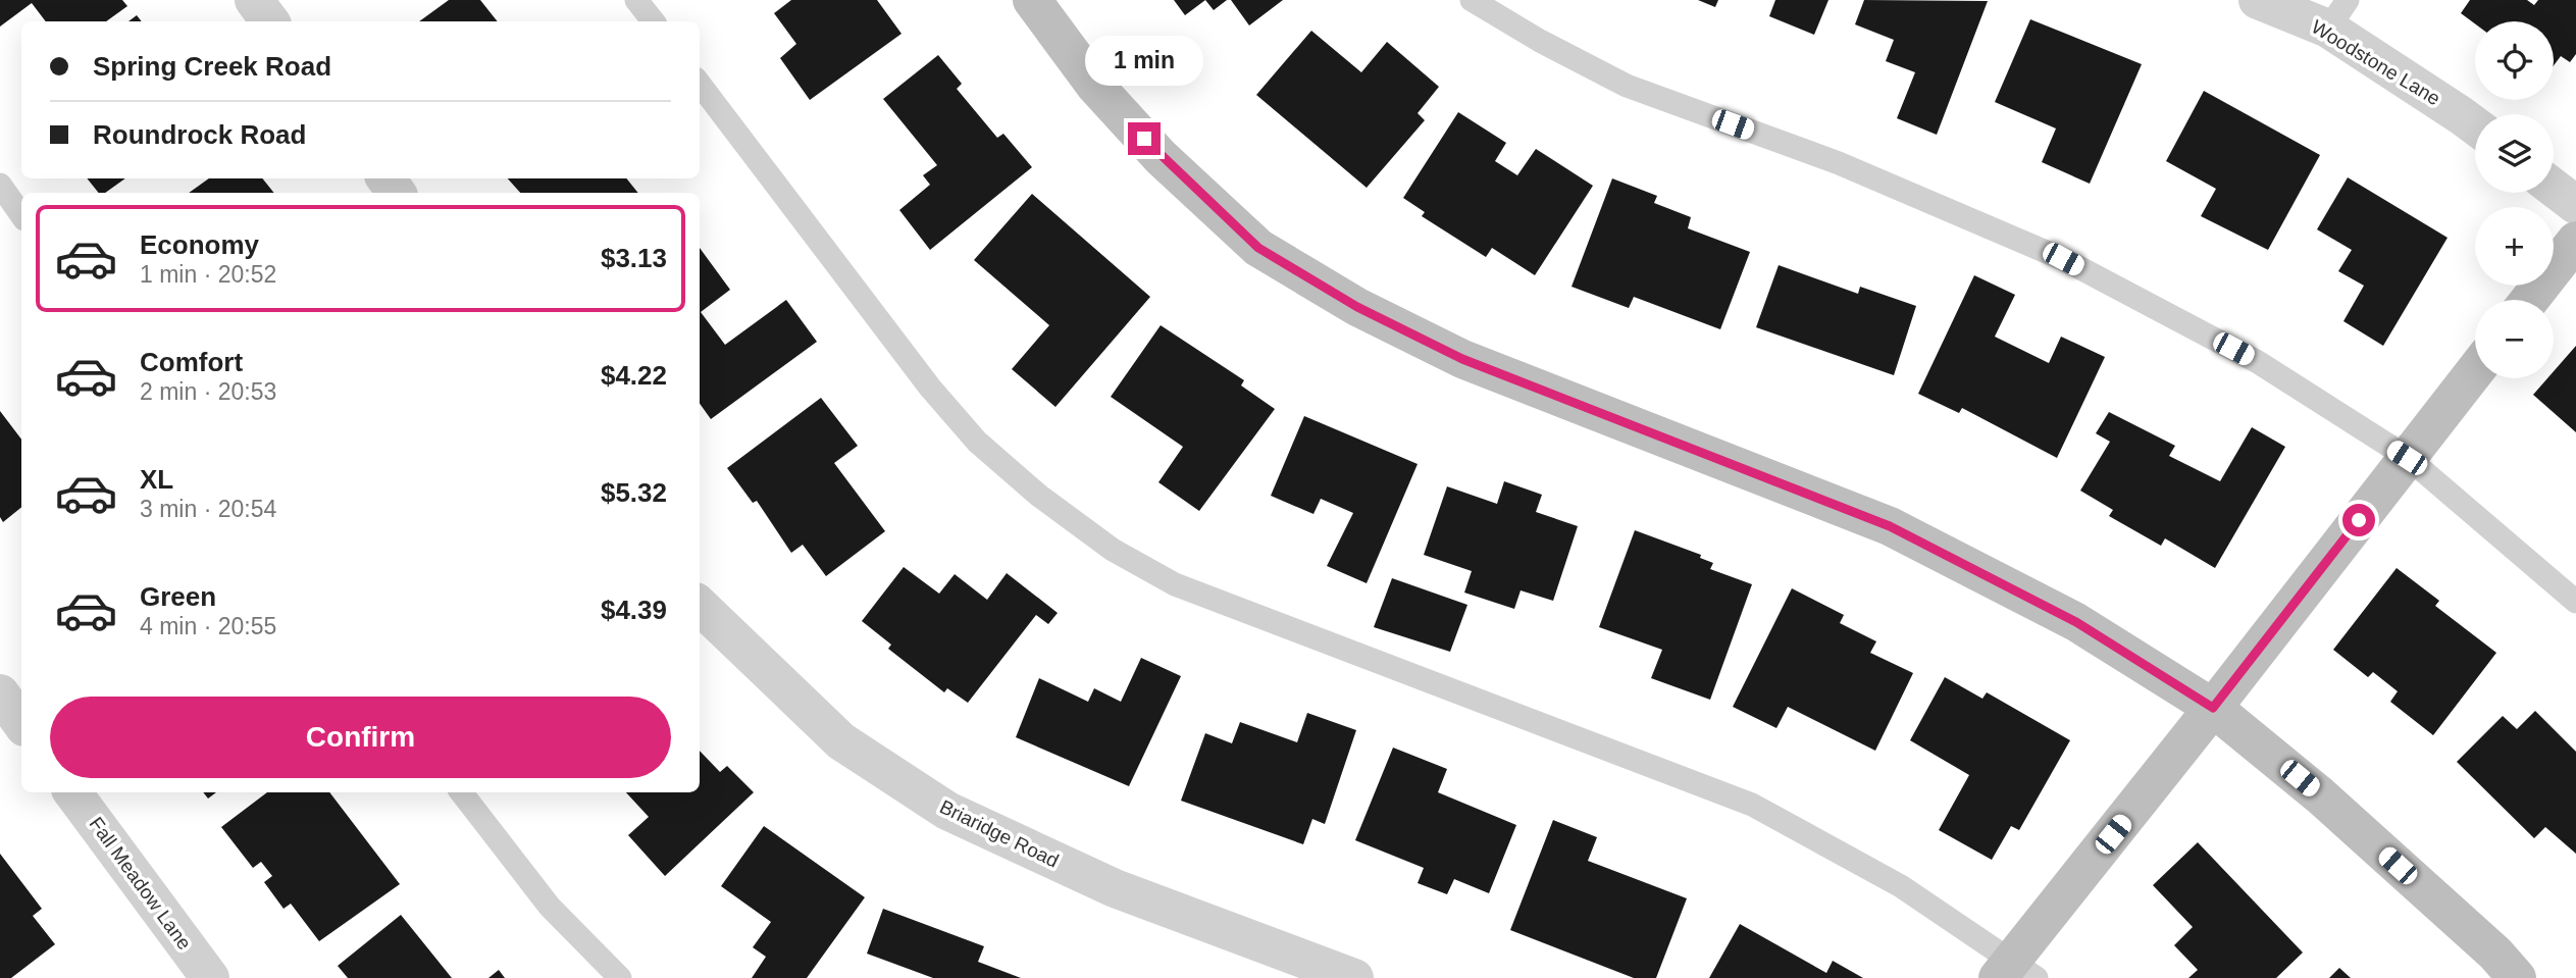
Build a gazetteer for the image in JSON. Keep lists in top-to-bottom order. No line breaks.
{"streets":{"street":["Woodstone Lane","Briaridge Road","Fall Meadow Lane"]},"page":{"map_buttons":["+","−"],"banner":["Spring Creek Road","Roundrock Road"],"bubble":"1 min","list":[{"name":"Economy","note":"1 min · 20:52","value":"$3.13"},{"name":"Comfort","note":"2 min · 20:53","value":"$4.22"},{"name":"XL","note":"3 min · 20:54","value":"$5.32"},{"name":"Green","note":"4 min · 20:55","value":"$4.39"}],"buttons":"Confirm"}}
